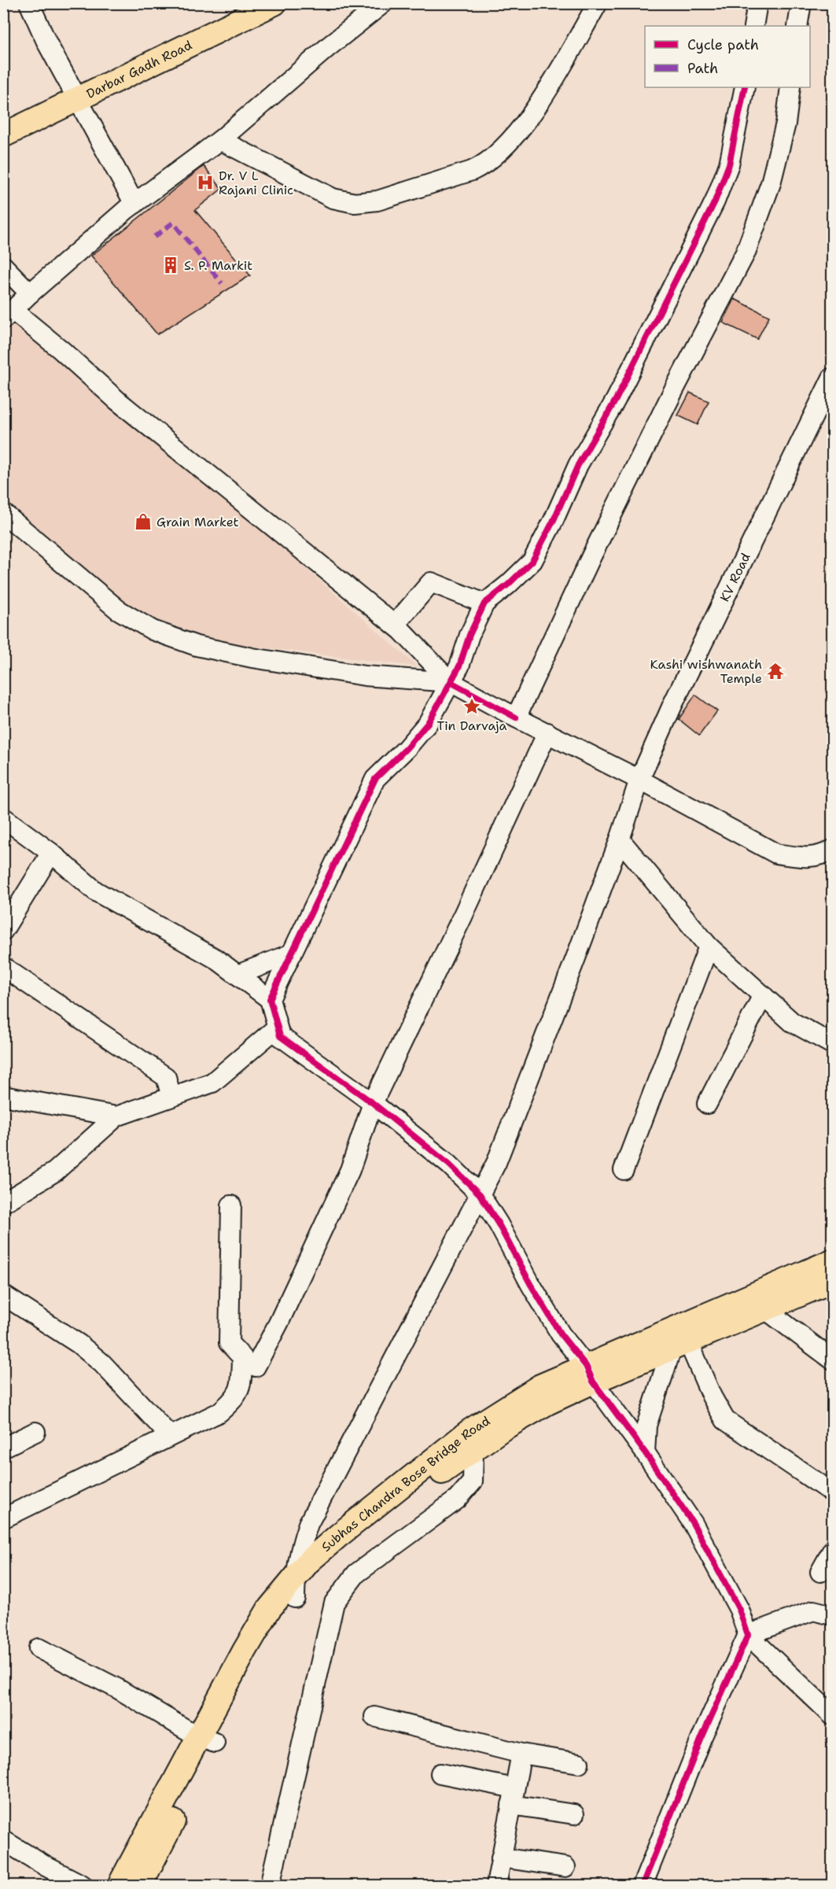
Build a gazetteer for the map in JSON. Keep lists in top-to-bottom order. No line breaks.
{"streets":{"main road":["Darbar Gadh Road","Subhas Chandra Bose Bridge Road"],"street":["KV Road"]},"crossings":[["KV Road","Subhas Chandra Bose Bridge Road"]],"places":{"hospital":["Dr. V L Rajani Clinic"],"building":["S. P. Markit"],"shop":["Grain Market"],"temple":["Kashi wishwanath Temple"],"place":["Tin Darvaja"]},"legend":["Cycle path","Path"]}
